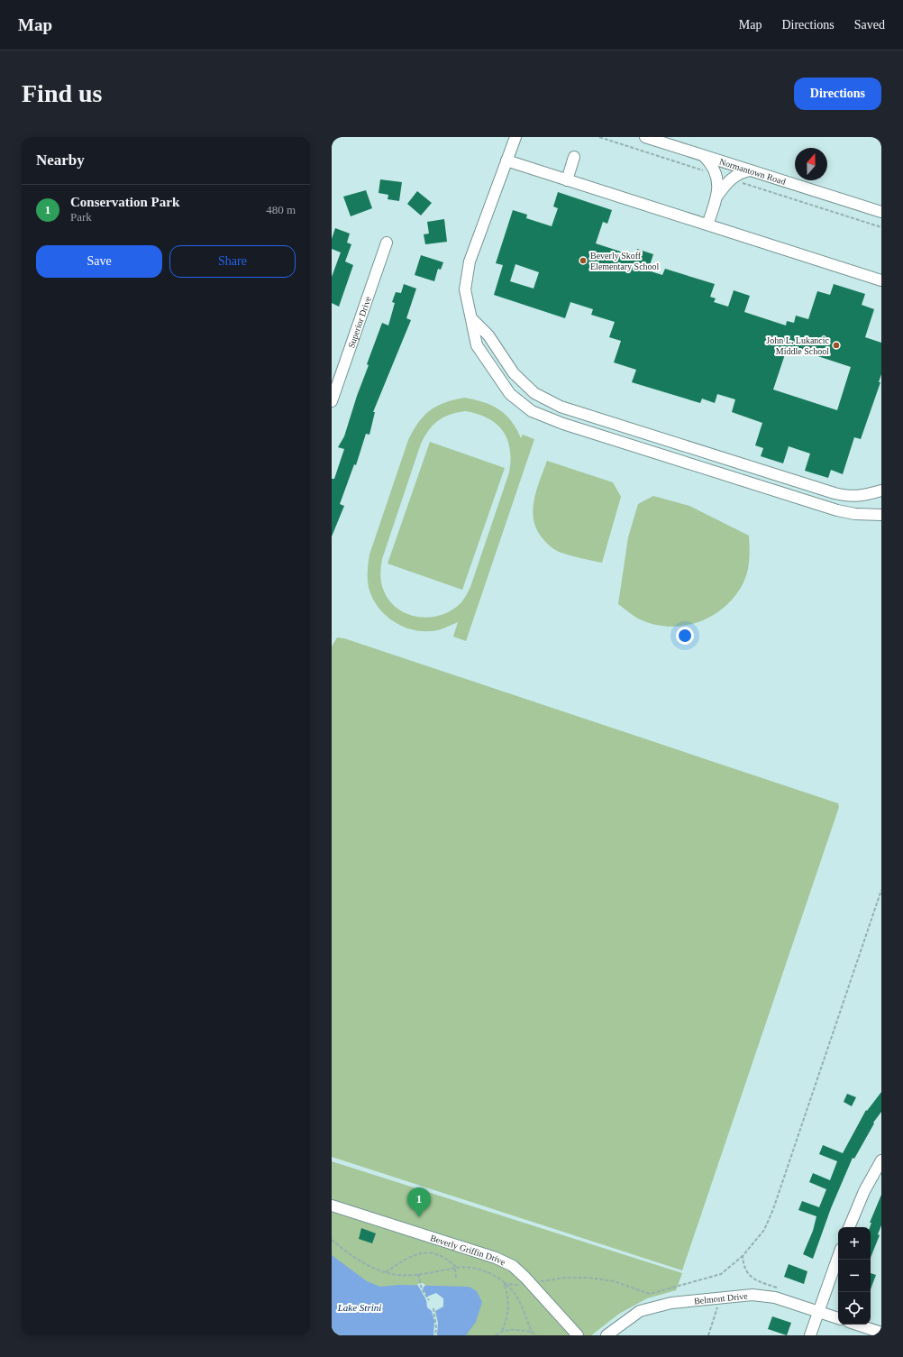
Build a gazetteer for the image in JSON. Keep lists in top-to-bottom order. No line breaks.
{"streets":{"street":["Normantown Road","Superior Drive","Beverly Griffin Drive","Belmont Drive"]},"water":["Lake Strini"],"places":["Beverly Skoff Elementary School","John L. Lukancic Middle School"],"north":"top","page":{"header":"Map","nav":["Map","Directions","Saved"],"buttons":["Directions",["Save","Share"]],"title":"Find us","heading":"Nearby","list":[{"mark":"1","name":"Conservation Park","note":"Park","value":"480 m"}],"pins":"1","map_buttons":["+","−"]}}
